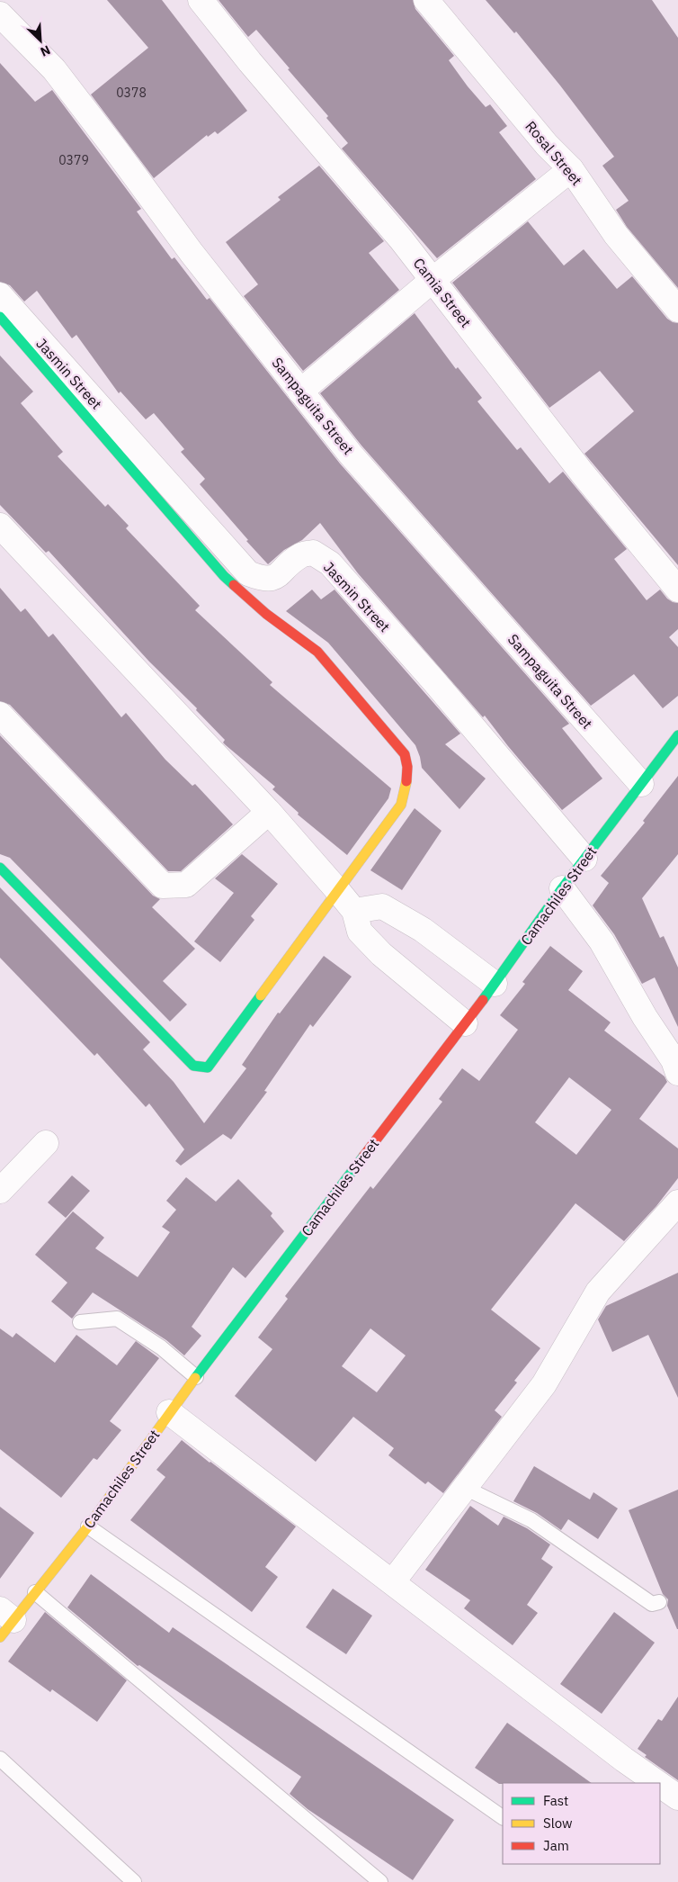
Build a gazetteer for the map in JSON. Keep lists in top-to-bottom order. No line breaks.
{"streets":{"street":["Rosal Street","Camia Street","Jasmin Street","Sampaguita Street","Camachiles Street"]},"crossings":[["Jasmin Street","Camachiles Street"],["Sampaguita Street","Camachiles Street"]],"house_numbers":["0378","0379"],"legend":["Fast","Slow","Jam"],"north":"bottom right"}
